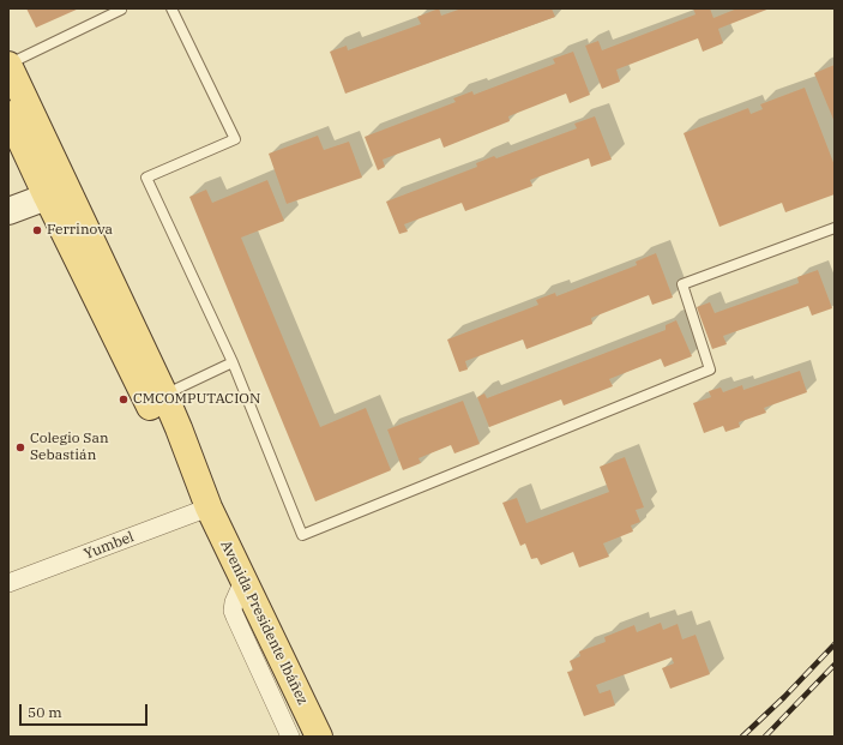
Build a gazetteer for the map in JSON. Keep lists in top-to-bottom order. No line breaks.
{"streets":{"main road":["Avenida Presidente Ibáñez"],"street":["Yumbel"]},"crossings":[["Yumbel","Avenida Presidente Ibáñez"]],"places":["Ferrinova","CMCOMPUTACION","Colegio San Sebastián"],"scale_bar":"50 m"}
